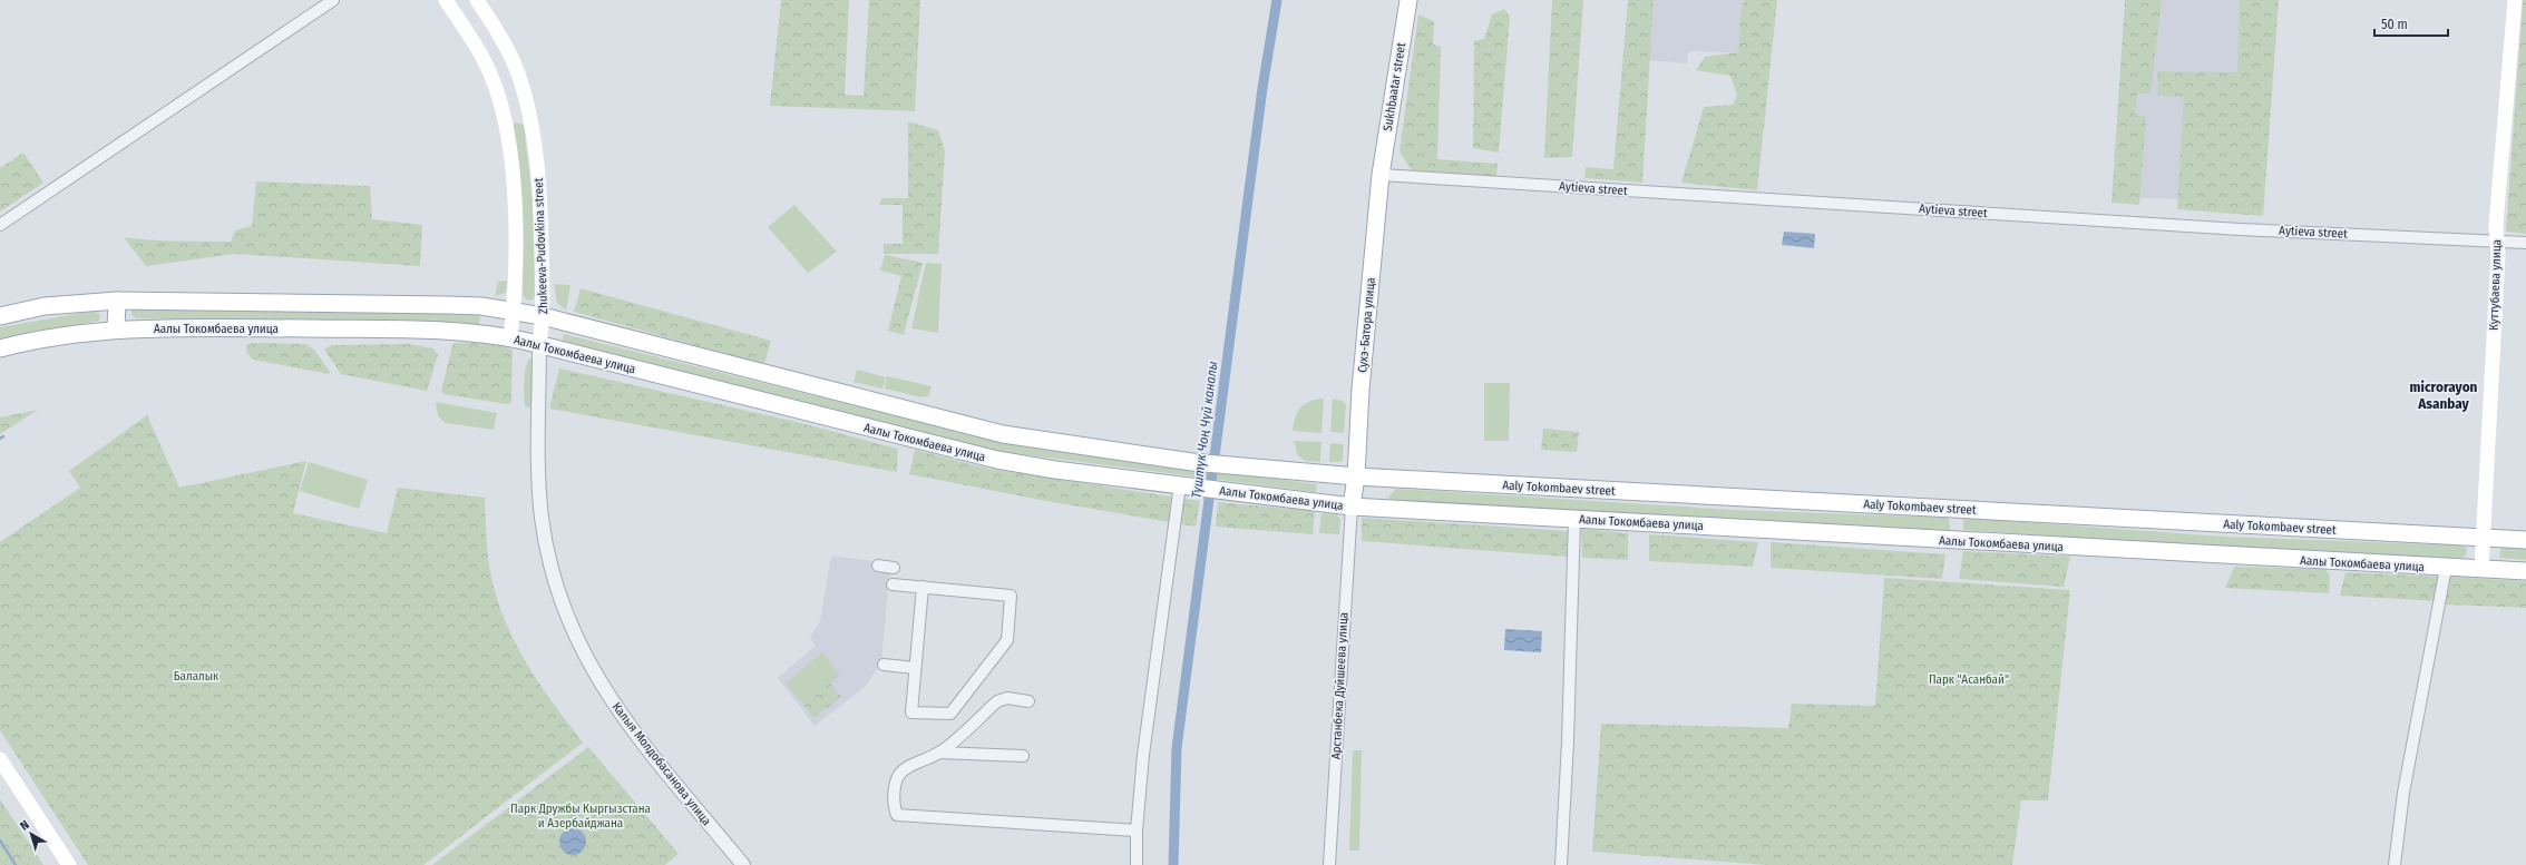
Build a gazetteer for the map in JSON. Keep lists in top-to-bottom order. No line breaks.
{"streets":{"main road":["Sukhbaatar street","Zhukeeva-Pudovkina street","Куттубаева улица","Сухэ-Батора улица","Аалы Токомбаева улица","Aaly Tokombaev street"],"street":["Aytieva street","Арстанбека Дуйшеева улица","Калыя Молдобасанова улица"]},"crossings":[["Sukhbaatar street","Aytieva street"],["Sukhbaatar street","Сухэ-Батора улица"],["Aytieva street","Куттубаева улица"],["Aytieva street","Сухэ-Батора улица"],["Zhukeeva-Pudovkina street","Аалы Токомбаева улица"],["Zhukeeva-Pudovkina street","Калыя Молдобасанова улица"],["Куттубаева улица","Аалы Токомбаева улица"],["Куттубаева улица","Aaly Tokombaev street"],["Сухэ-Батора улица","Аалы Токомбаева улица"],["Сухэ-Батора улица","Aaly Tokombaev street"],["Сухэ-Батора улица","Арстанбека Дуйшеева улица"],["Аалы Токомбаева улица","Aaly Tokombaev street"],["Аалы Токомбаева улица","Арстанбека Дуйшеева улица"],["Аалы Токомбаева улица","Калыя Молдобасанова улица"]],"districts":["microrayon Asanbay"],"water":["Түштүк Чоң Чүй каналы"],"parks":["Балалык","Парк \"Асанбай\"","Парк Дружбы Кыргызстана и Азербайджана"],"scale_bar":"50 m","north":"top left"}
